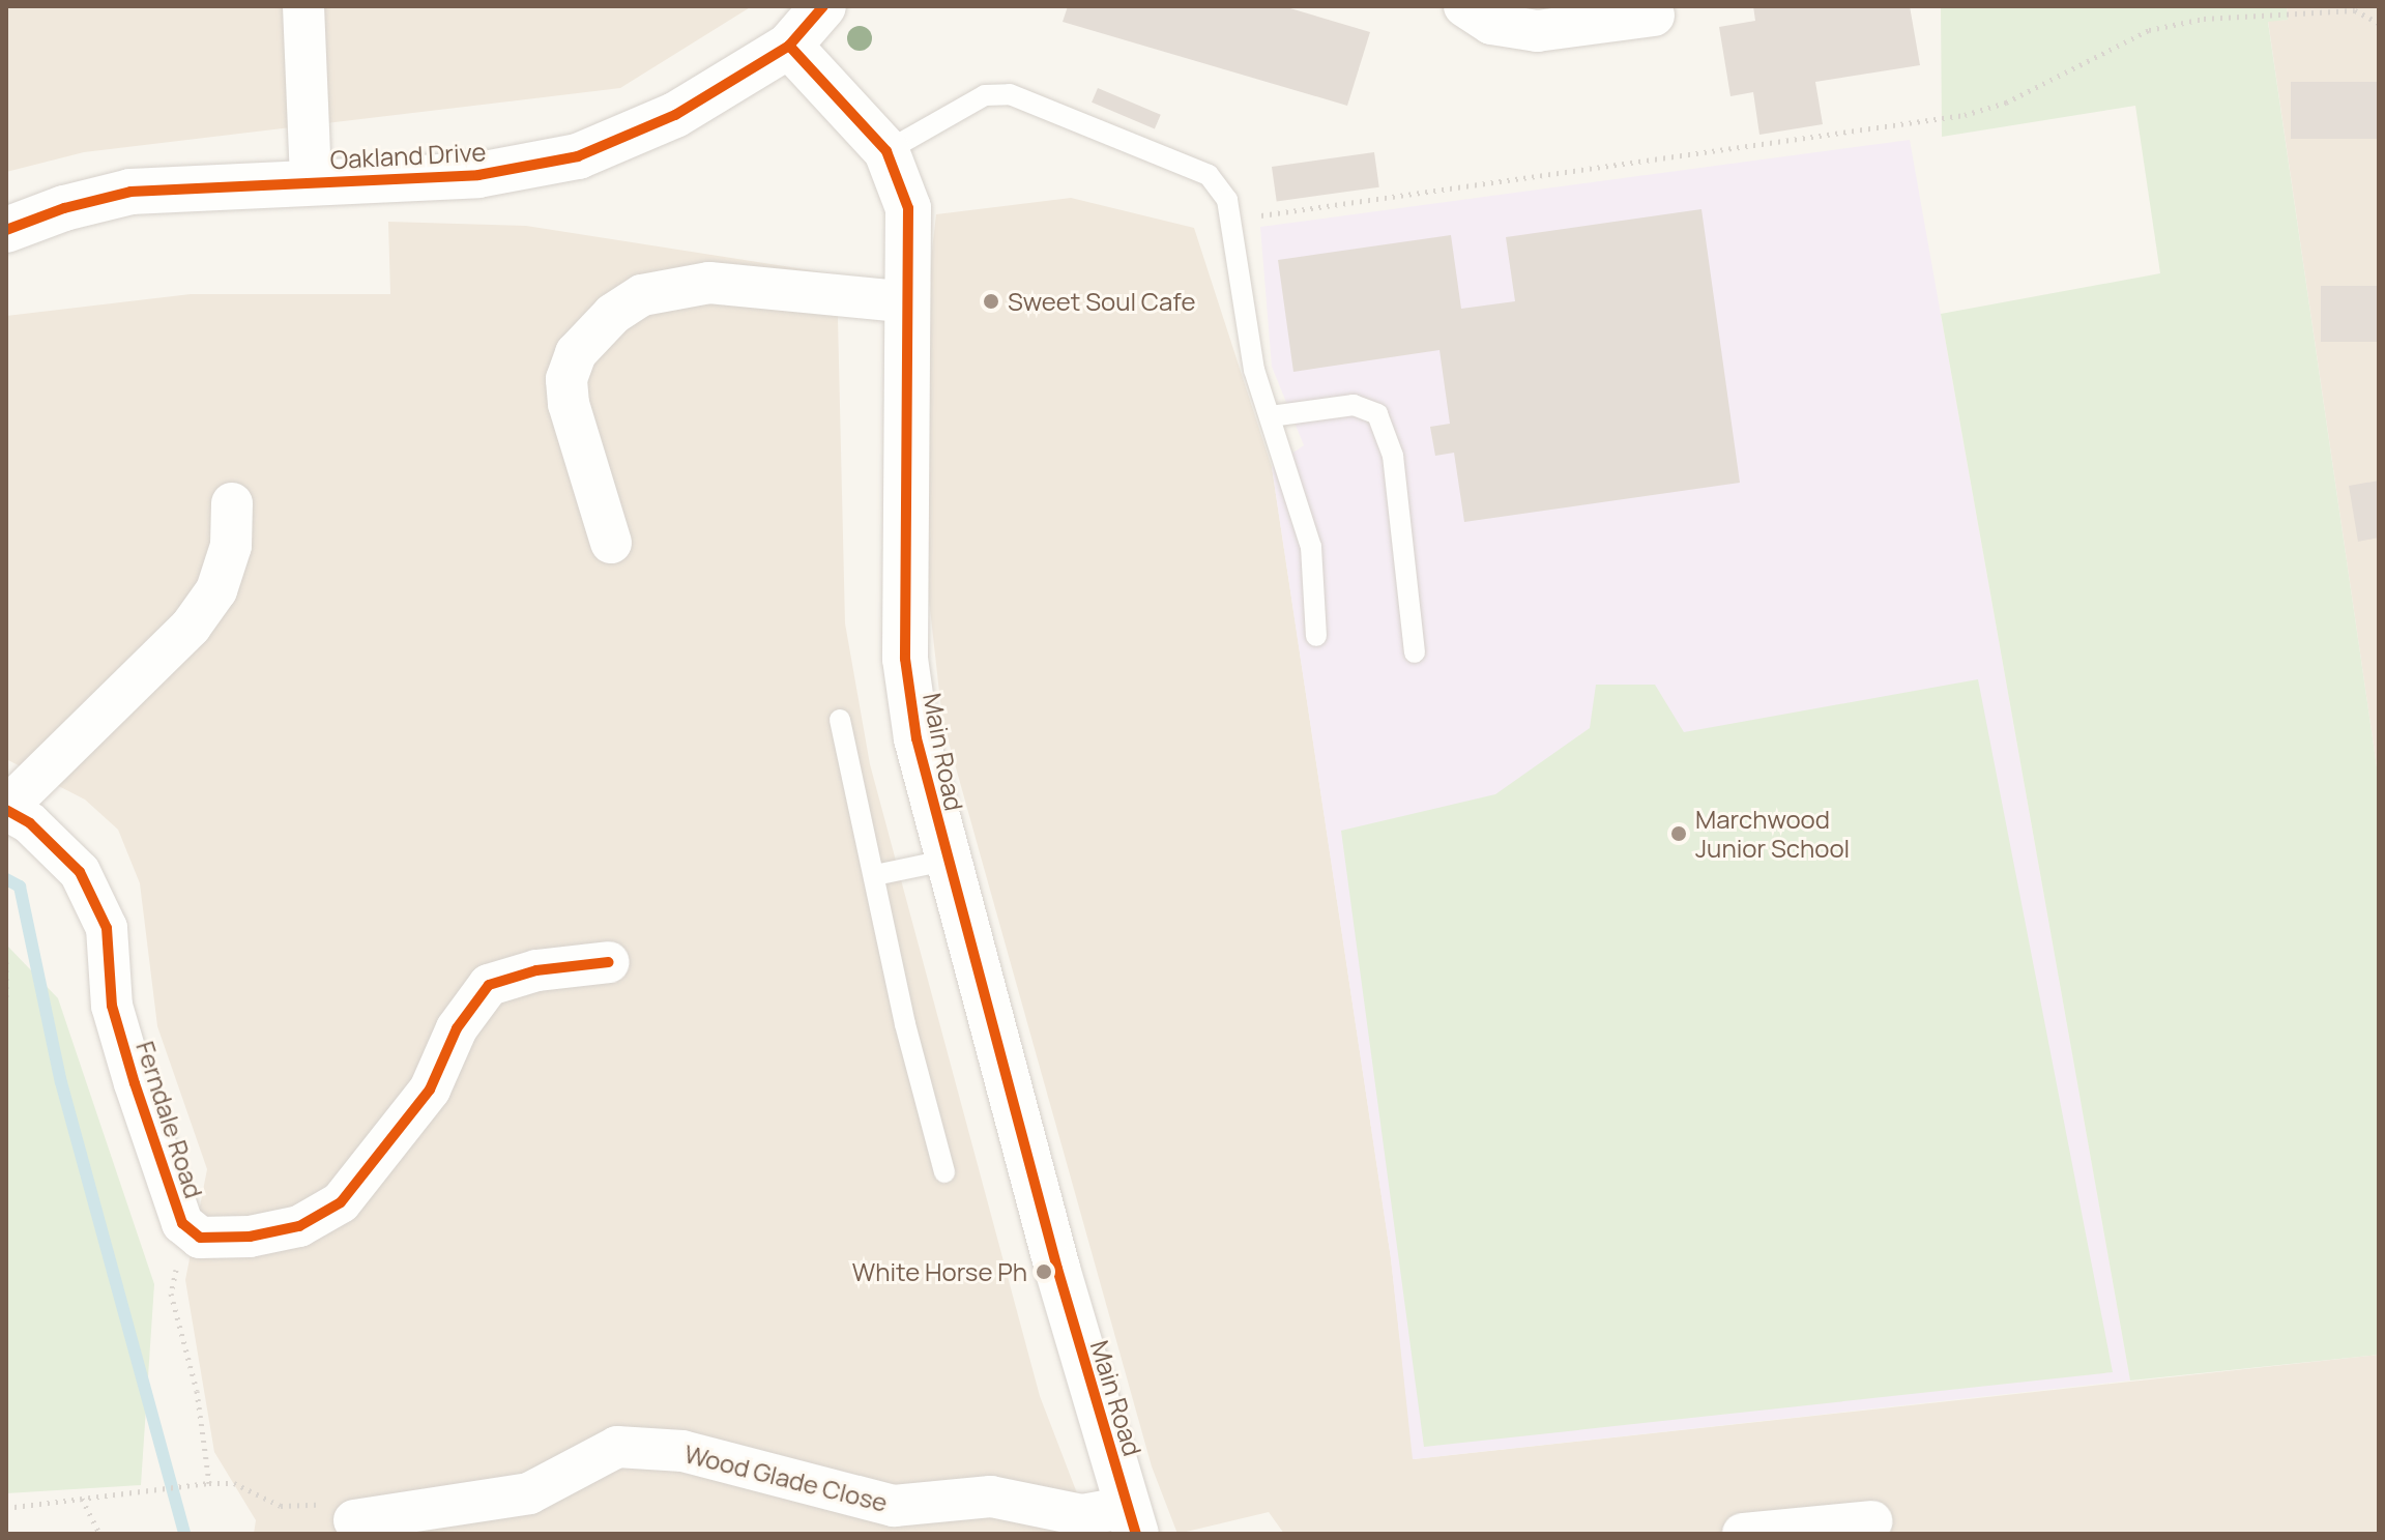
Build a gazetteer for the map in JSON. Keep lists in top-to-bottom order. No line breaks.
{"streets":{"street":["Oakland Drive","Main Road","Ferndale Road","Wood Glade Close"]},"crossings":[["Oakland Drive","Main Road"],["Main Road","Wood Glade Close"]],"places":["Sweet Soul Cafe","Marchwood Junior School","White Horse Ph"]}
